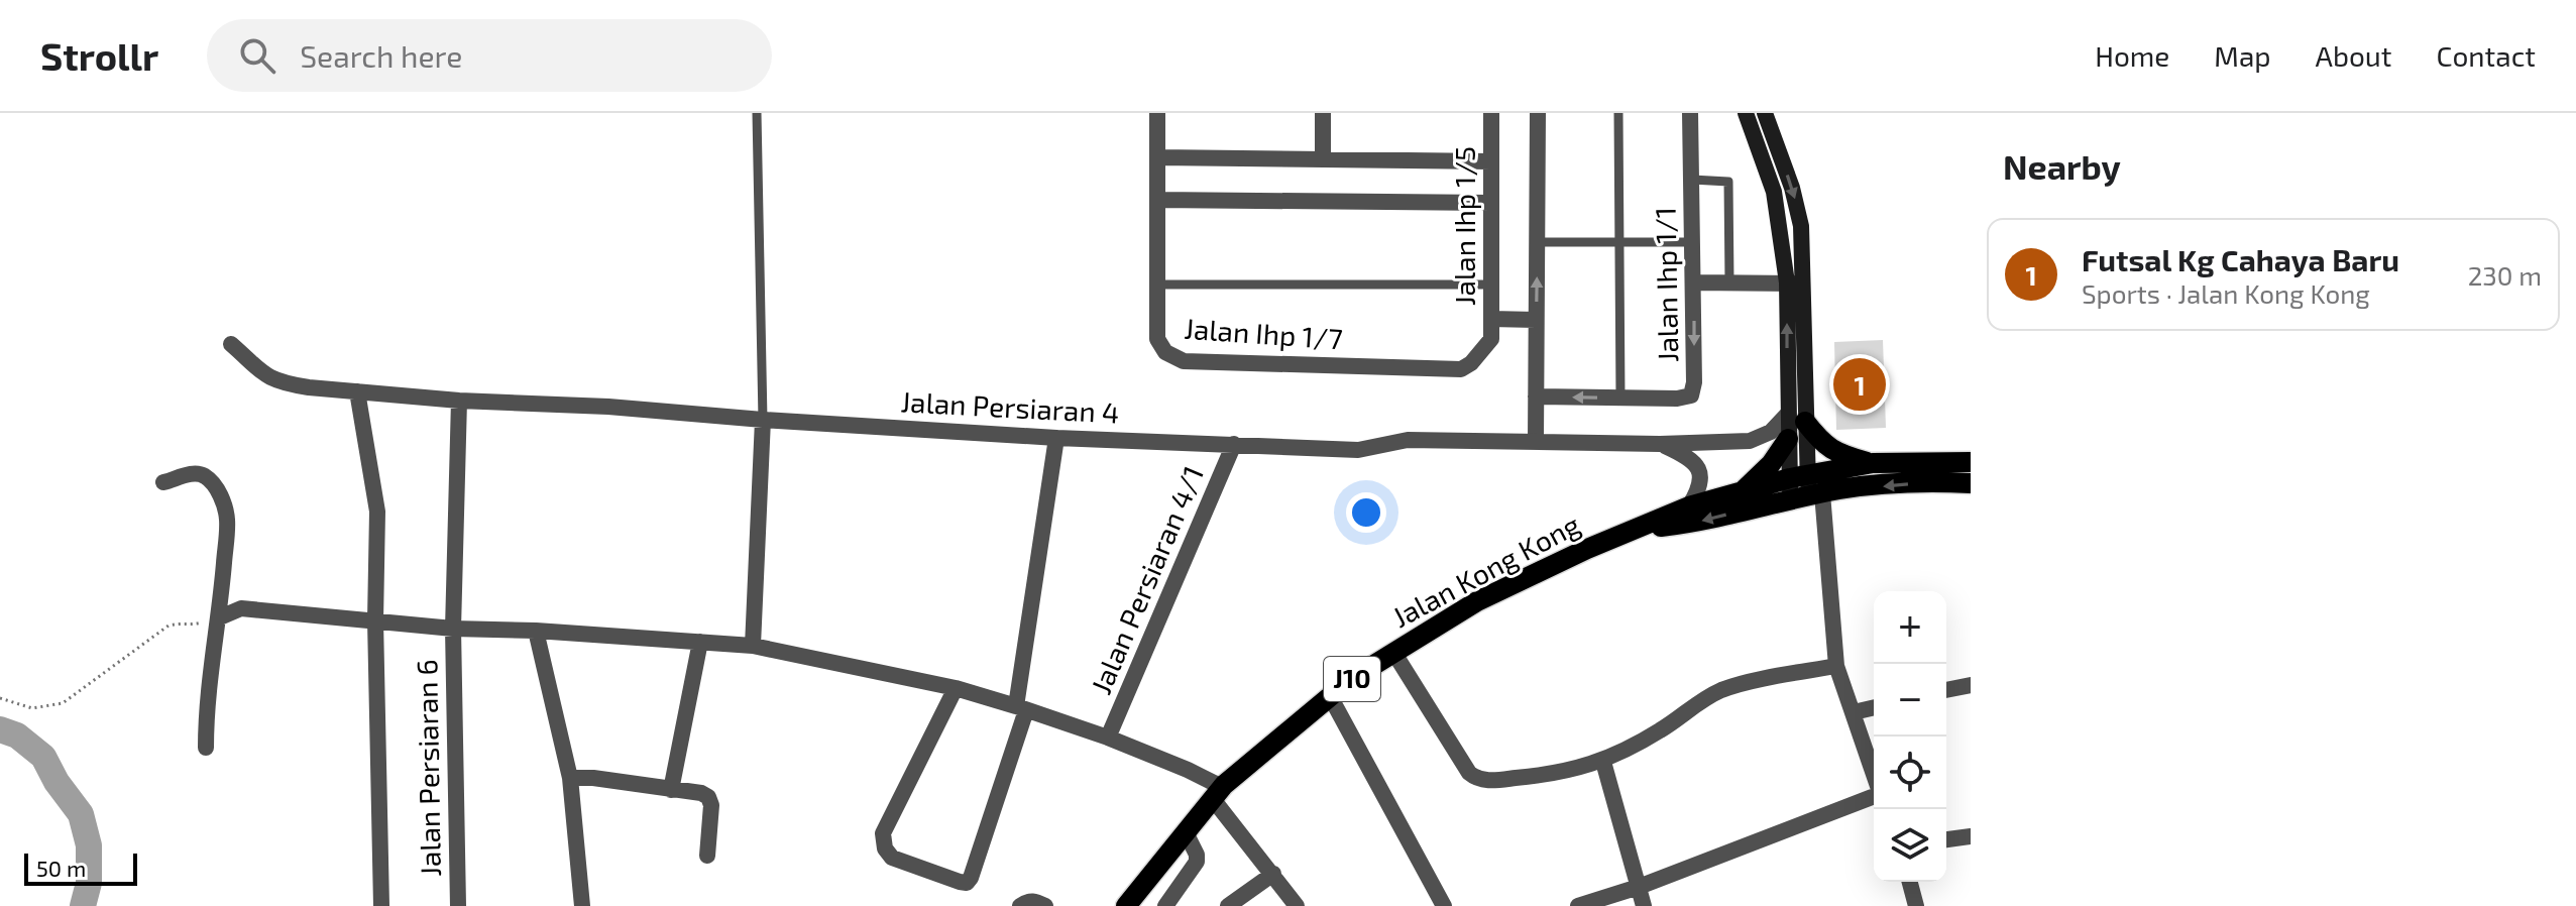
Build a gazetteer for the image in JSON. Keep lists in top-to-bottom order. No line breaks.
{"streets":{"main road":["Jalan Kong Kong","J10"],"street":["Jalan Ihp 1/5","Jalan Ihp 1/1","Jalan Ihp 1/7","Jalan Persiaran 4","Jalan Persiaran 4/1","Jalan Persiaran 6"]},"crossings":[["Jalan Ihp 1/5","Jalan Ihp 1/7"],["Jalan Persiaran 4","Jalan Persiaran 4/1"],["Jalan Persiaran 4","Jalan Persiaran 6"]],"scale_bar":"50 m","page":{"header":"Strollr","search":"Search here","nav":["Home","Map","About","Contact"],"heading":"Nearby","list":[{"mark":"1","name":"Futsal Kg Cahaya Baru","note":"Sports · Jalan Kong Kong","value":"230 m"}],"pins":"1","map_buttons":["+","−"],"scale":"50 m"}}
